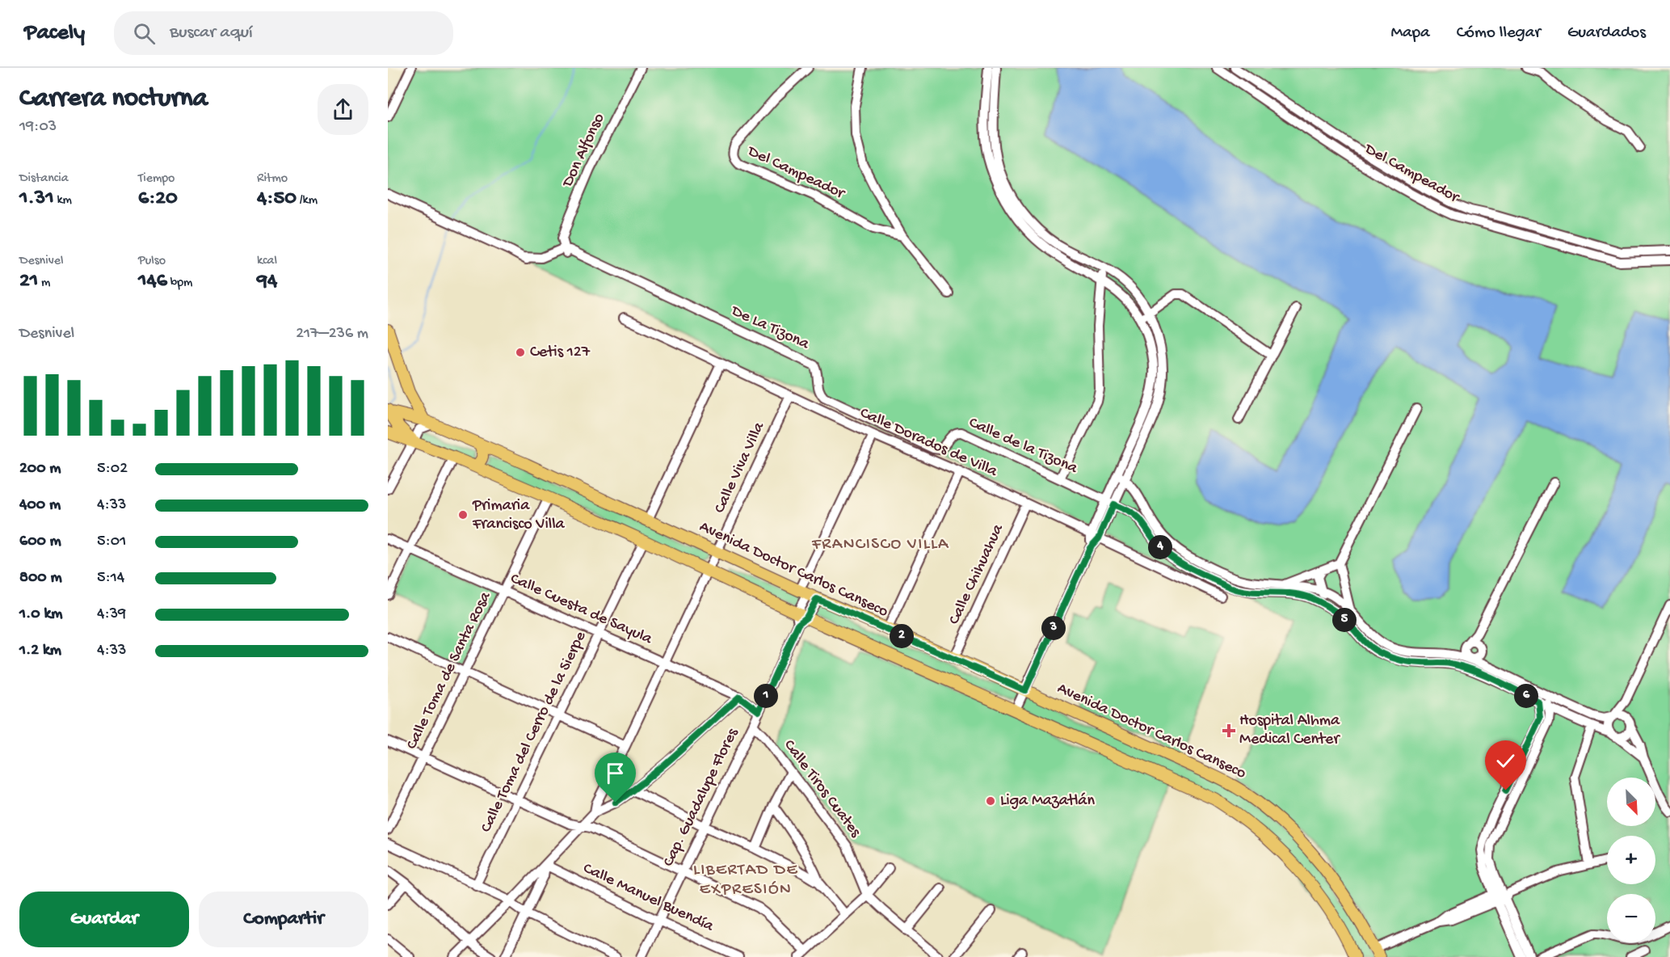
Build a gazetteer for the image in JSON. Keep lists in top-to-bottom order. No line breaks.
{"streets":{"main road":["Avenida Doctor Carlos Canseco"],"street":["Don Alfonso","Del Campeador","De La Tizona","Calle Dorados de Villa","Calle de la Tizona","Calle Viva Villa","Calle Chihuahua","Calle Cuesta de Sayula","Calle Toma de Santa Rosa","Calle Toma del Cerro de la Sierpe","Calle Tiros Cuates","Cap. Guadalupe Flores","Calle Manuel Buendía"]},"crossings":[["Don Alfonso","De La Tizona"],["De La Tizona","Calle de la Tizona"],["Calle Dorados de Villa","Calle Viva Villa"],["Calle Dorados de Villa","Calle Chihuahua"],["Calle Viva Villa","Avenida Doctor Carlos Canseco"],["Avenida Doctor Carlos Canseco","Calle Chihuahua"],["Avenida Doctor Carlos Canseco","Cap. Guadalupe Flores"],["Calle Cuesta de Sayula","Calle Toma de Santa Rosa"],["Calle Cuesta de Sayula","Calle Toma del Cerro de la Sierpe"],["Calle Cuesta de Sayula","Cap. Guadalupe Flores"],["Calle Tiros Cuates","Cap. Guadalupe Flores"],["Cap. Guadalupe Flores","Calle Manuel Buendía"]],"districts":["FRANCISCO VILLA","LIBERTAD DE EXPRESIÓN"],"places":{"other":["Cetis 127","Primaria Francisco Villa","Liga Mazatlán"],"health":["Hospital Alhma Medical Center"]},"north":"bottom right","page":{"header":"Pacely","search":"Buscar aquí","nav":["Mapa","Cómo llegar","Guardados"],"heading":["Carrera nocturna","19:03"],"stats":[["Distancia","1.31 km"],["Tiempo","6:20"],["Ritmo","4:50 /km"],["Desnivel","21 m"],["Pulso","146 bpm"],["kcal","94"]],"chart":["Desnivel","217–236 m"],"list":[{"name":"200 m","note":"5:02"},{"name":"400 m","note":"4:33"},{"name":"600 m","note":"5:01"},{"name":"800 m","note":"5:14"},{"name":"1.0 km","note":"4:39"},{"name":"1.2 km","note":"4:33"}],"pins":["4","5","3","2","1","6"],"map_buttons":["+","−"],"buttons":["Guardar","Compartir"]}}
